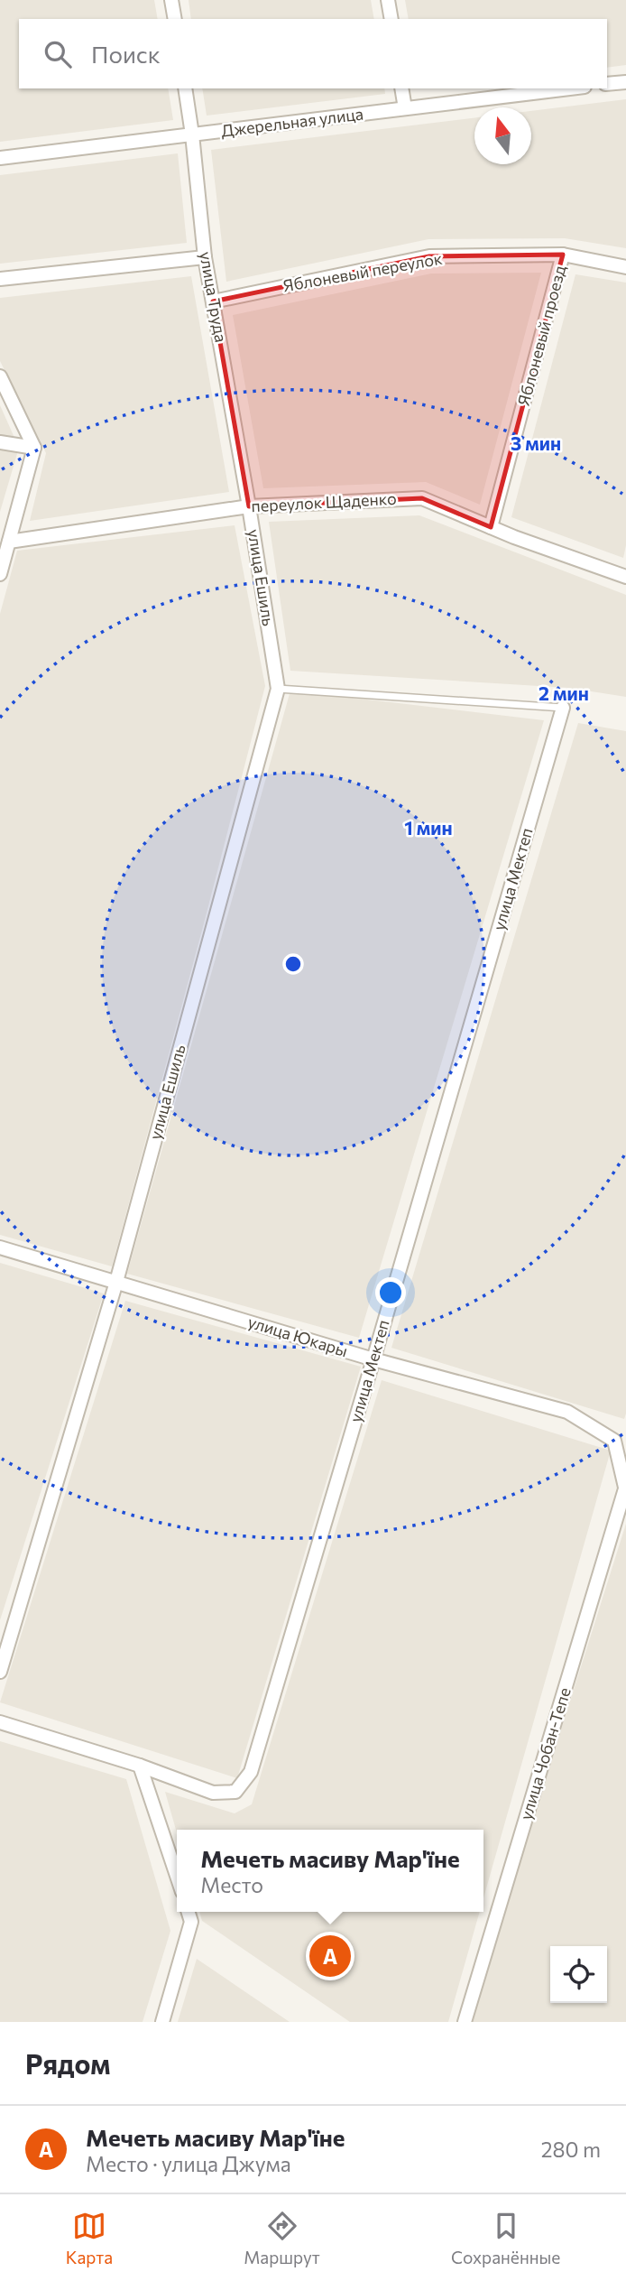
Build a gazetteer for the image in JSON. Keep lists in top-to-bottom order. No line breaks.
{"streets":{"street":["Джерельная улица","Яблоневый переулок","улица Труда","Яблоневый проезд","переулок Щаденко","улица Ешиль","улица Мектеп","улица Юкары","улица Чобан-Тепе"]},"crossings":[["Джерельная улица","улица Труда"],["Яблоневый переулок","улица Труда"],["Яблоневый переулок","Яблоневый проезд"],["улица Труда","переулок Щаденко"],["улица Труда","улица Ешиль"],["Яблоневый проезд","переулок Щаденко"],["переулок Щаденко","улица Ешиль"],["улица Ешиль","улица Юкары"],["улица Мектеп","улица Юкары"],["улица Юкары","улица Чобан-Тепе"]],"north":"top","page":{"search":"Поиск","popup":["Мечеть масиву Мар'їне","Место"],"pins":"A","heading":"Рядом","list":[{"mark":"A","name":"Мечеть масиву Мар'їне","note":"Место · улица Джума","value":"280 m"}],"nav":["Карта","Маршрут","Сохранённые"]},"rings":["3 мин","2 мин","1 мин"]}
